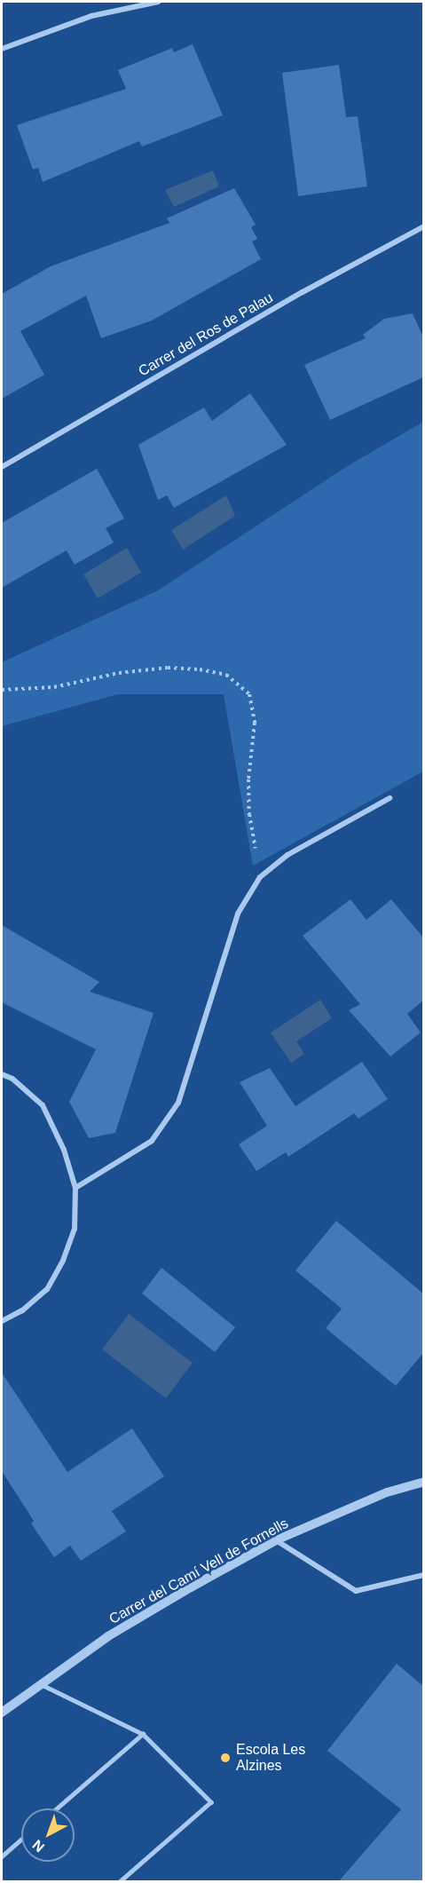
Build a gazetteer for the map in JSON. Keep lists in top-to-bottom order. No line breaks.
{"streets":{"street":["Carrer del Ros de Palau","Carrer del Camí Vell de Fornells"]},"places":["Escola Les Alzines"],"north":"bottom left"}
